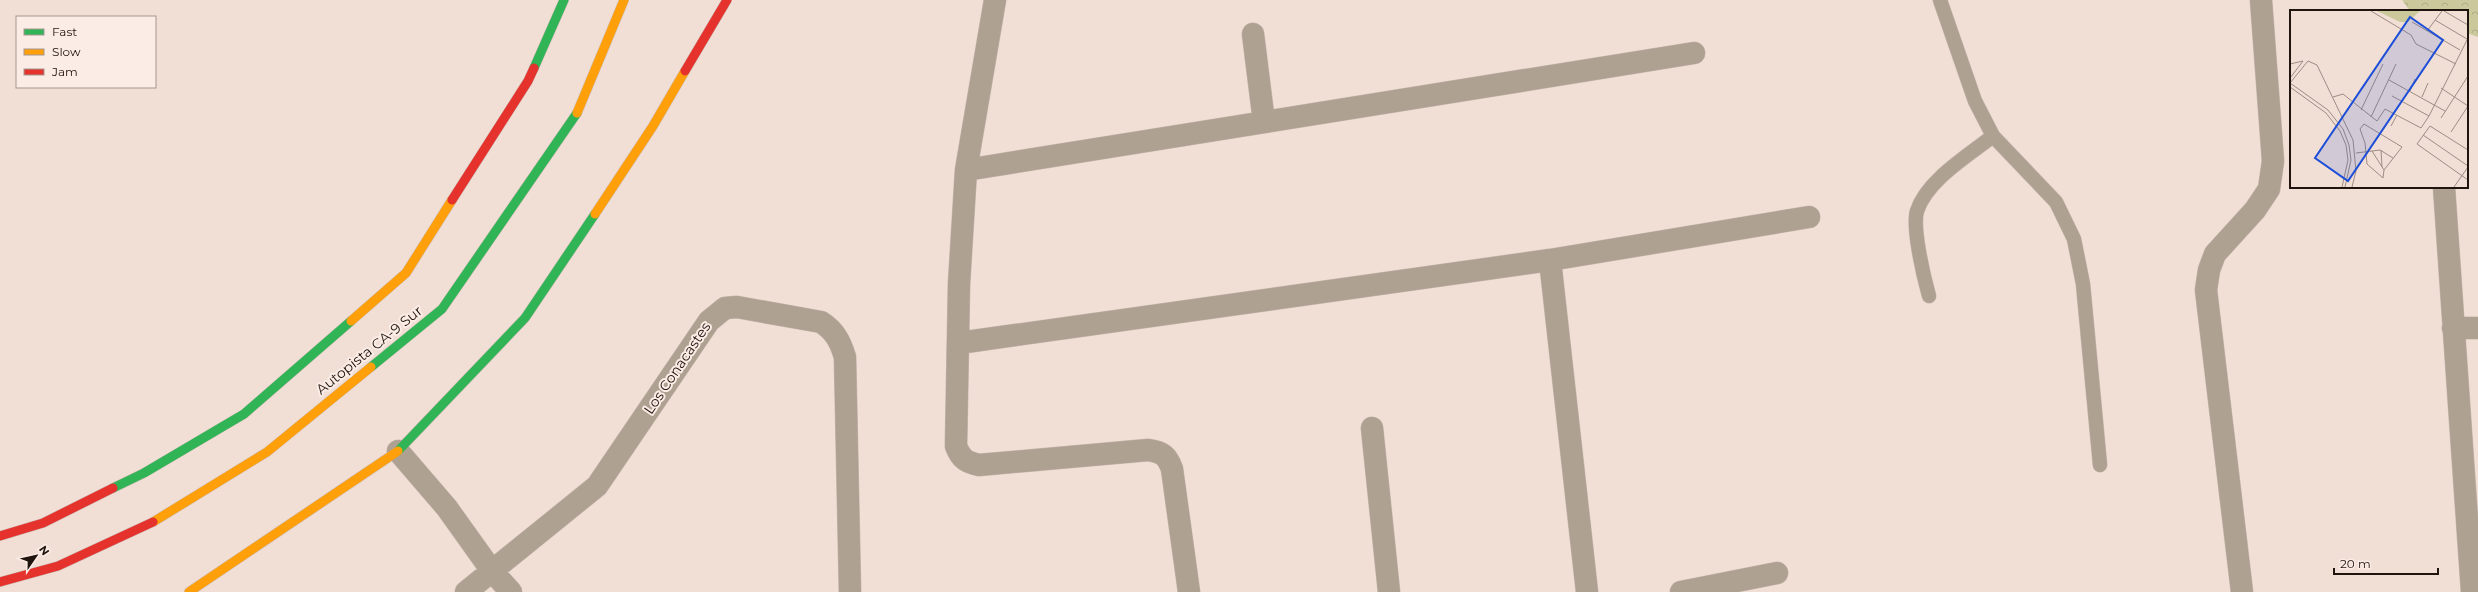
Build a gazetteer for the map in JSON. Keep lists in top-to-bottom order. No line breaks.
{"streets":{"main road":["Autopista CA-9 Sur"],"street":["Los Conacastes"]},"legend":["Fast","Slow","Jam"],"scale_bar":"20 m","north":"top right"}
